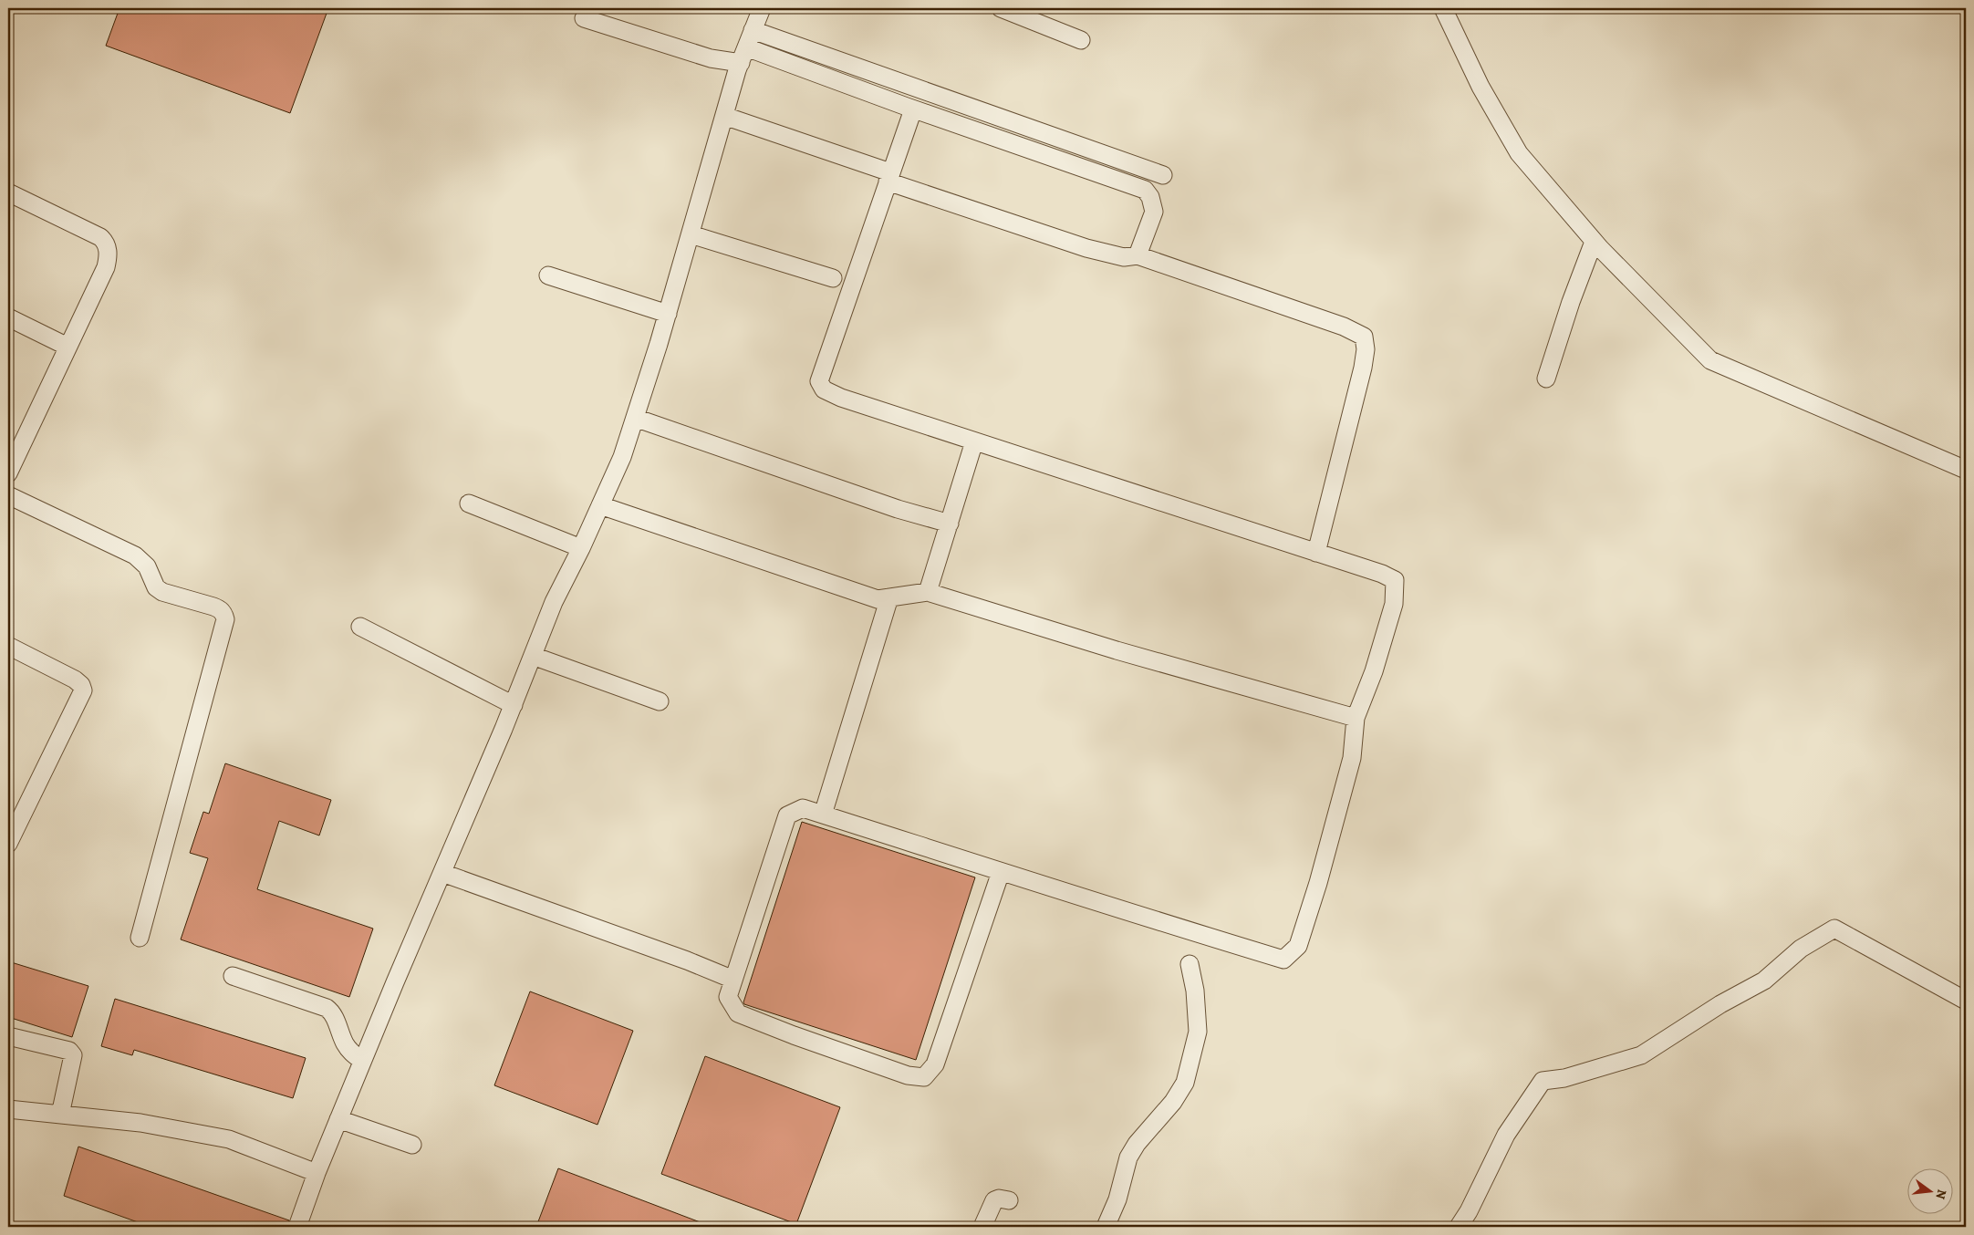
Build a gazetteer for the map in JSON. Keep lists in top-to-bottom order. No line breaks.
{"north":"right"}
